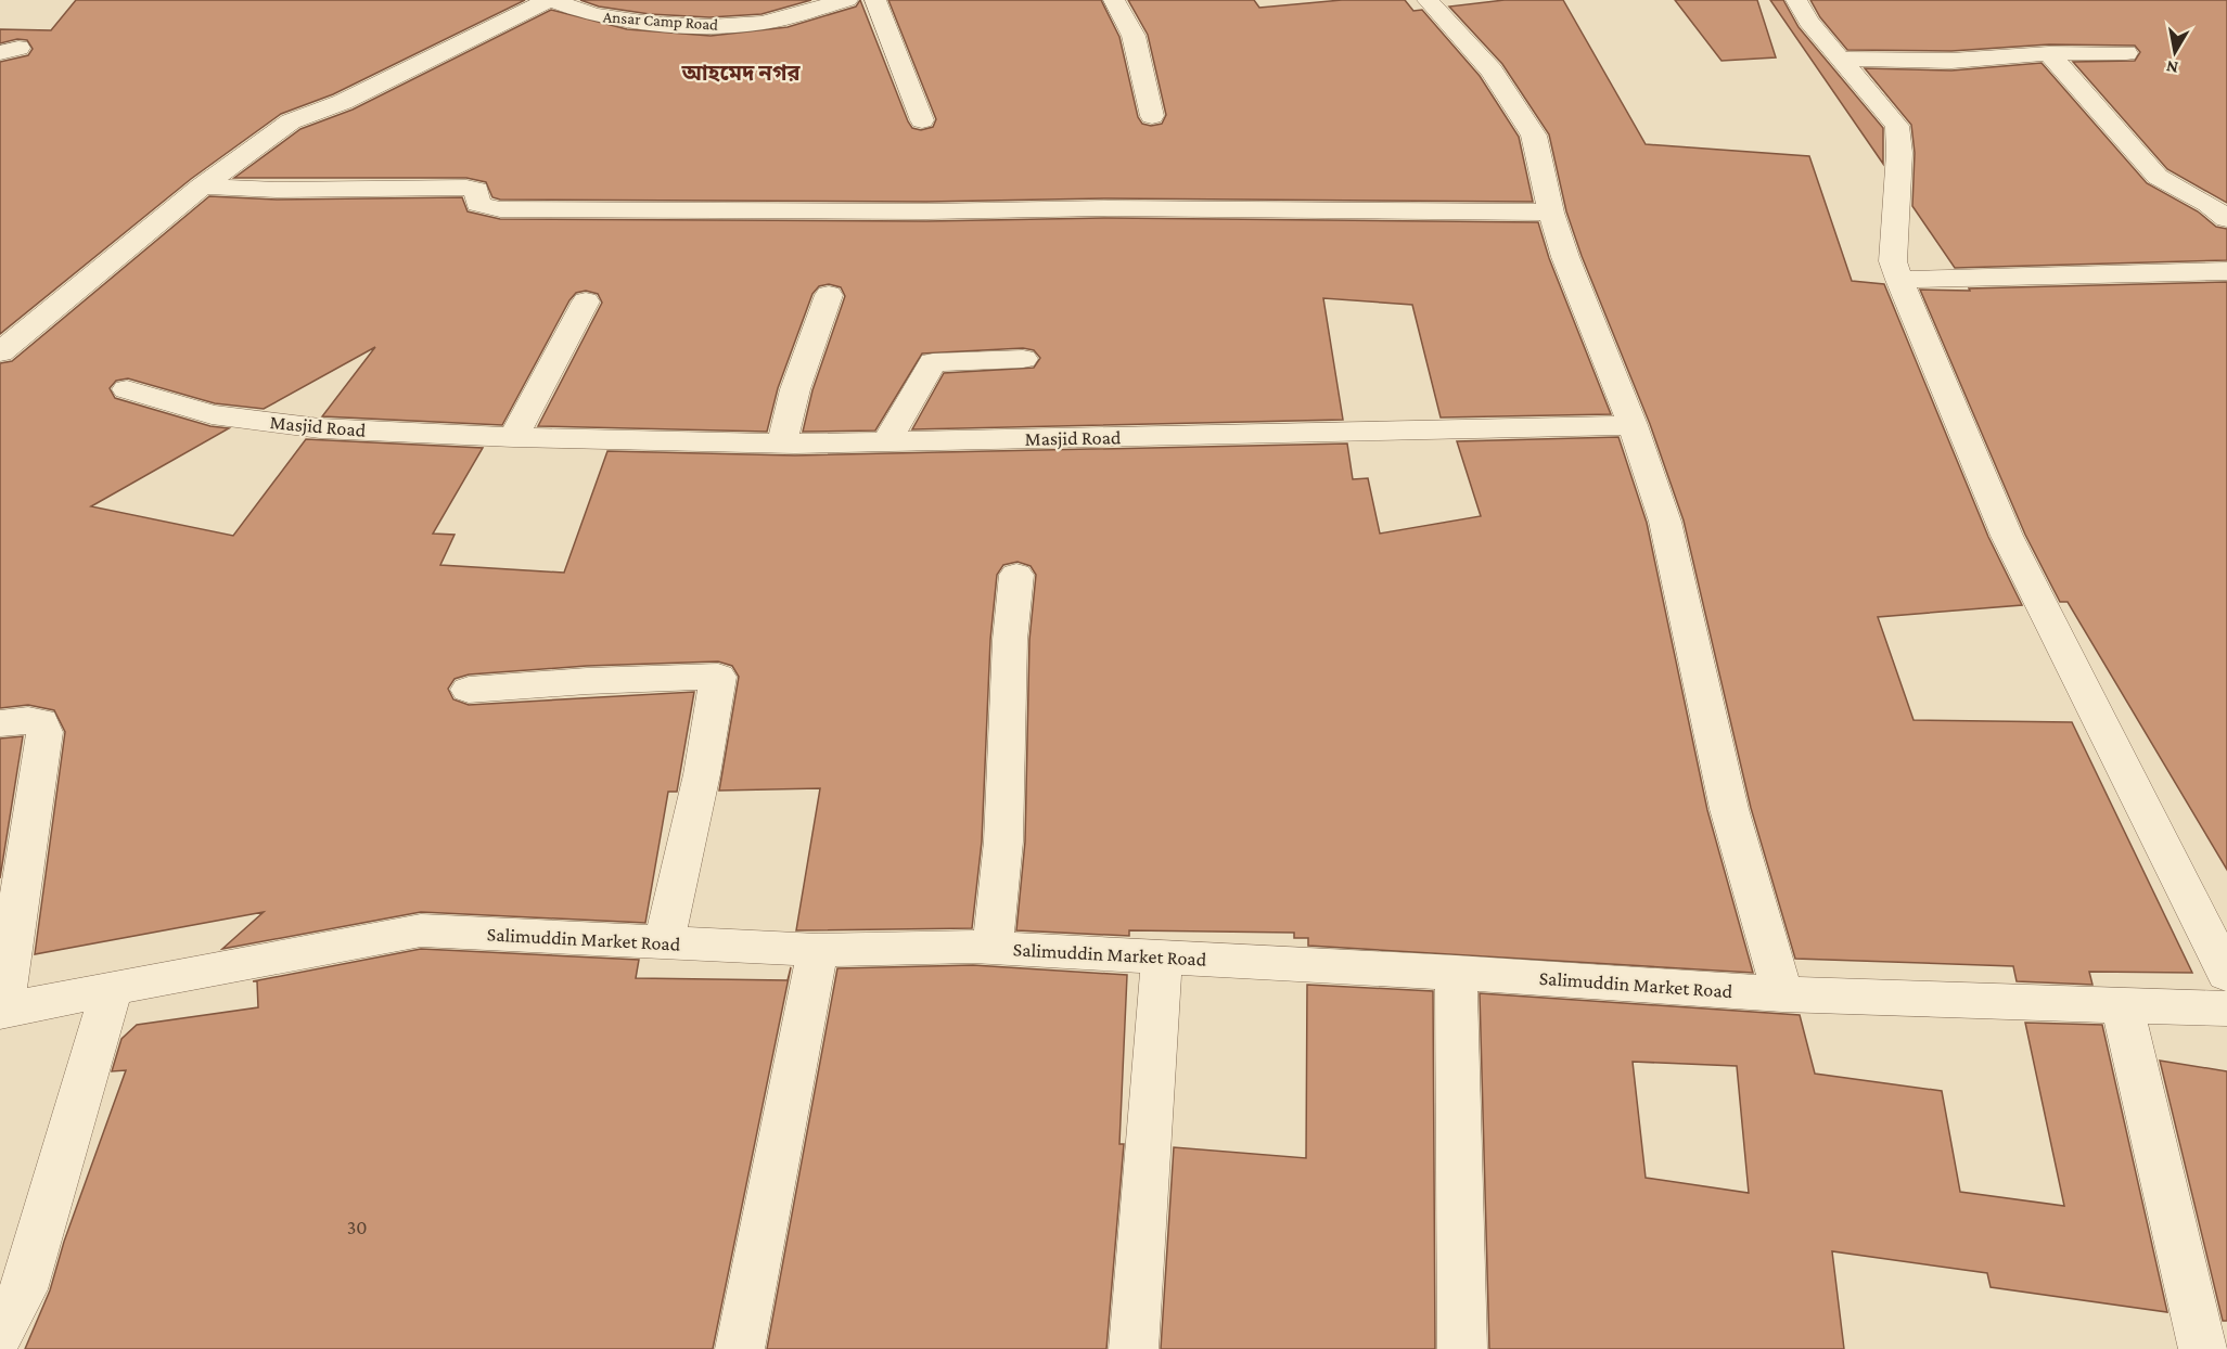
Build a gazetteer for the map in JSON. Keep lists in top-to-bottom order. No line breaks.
{"streets":{"street":["Ansar Camp Road","Masjid Road","Salimuddin Market Road"]},"districts":["আহমেদ নগর"],"house_numbers":["30"],"north":"bottom"}
